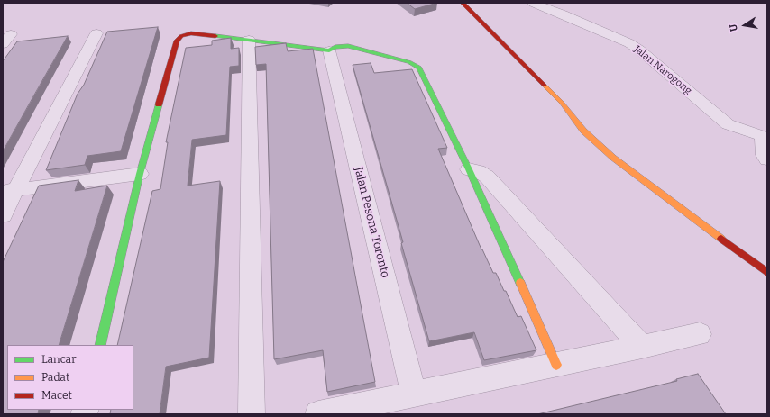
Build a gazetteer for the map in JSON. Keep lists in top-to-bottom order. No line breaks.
{"streets":{"street":["Jalan Narogong","Jalan Pesona Toronto"]},"legend":["Lancar","Padat","Macet"],"north":"left"}
